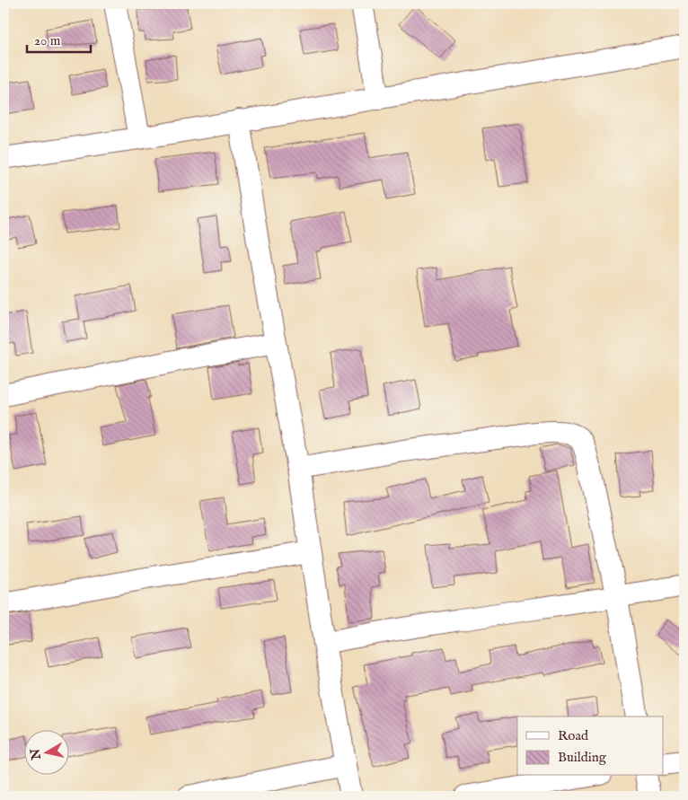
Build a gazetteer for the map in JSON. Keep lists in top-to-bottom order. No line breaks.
{"legend":["Road","Building"],"scale_bar":"20 m","north":"left"}
